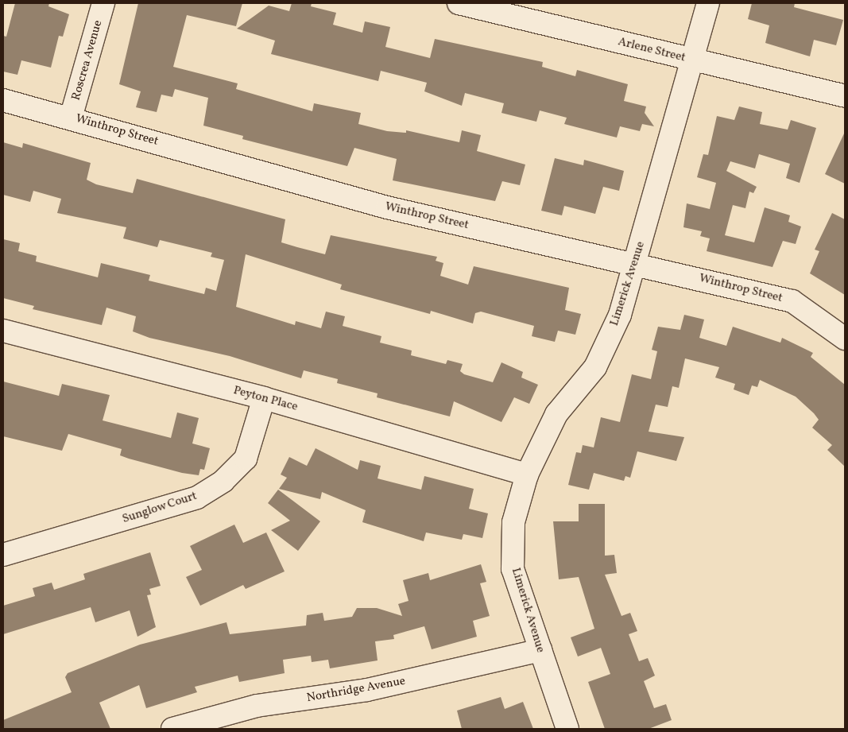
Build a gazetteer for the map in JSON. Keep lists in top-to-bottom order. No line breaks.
{"streets":{"street":["Arlene Street","Roscrea Avenue","Winthrop Street","Limerick Avenue","Peyton Place","Sunglow Court","Northridge Avenue"]},"crossings":[["Arlene Street","Limerick Avenue"],["Roscrea Avenue","Winthrop Street"],["Winthrop Street","Limerick Avenue"],["Limerick Avenue","Peyton Place"],["Limerick Avenue","Northridge Avenue"],["Peyton Place","Sunglow Court"]]}
